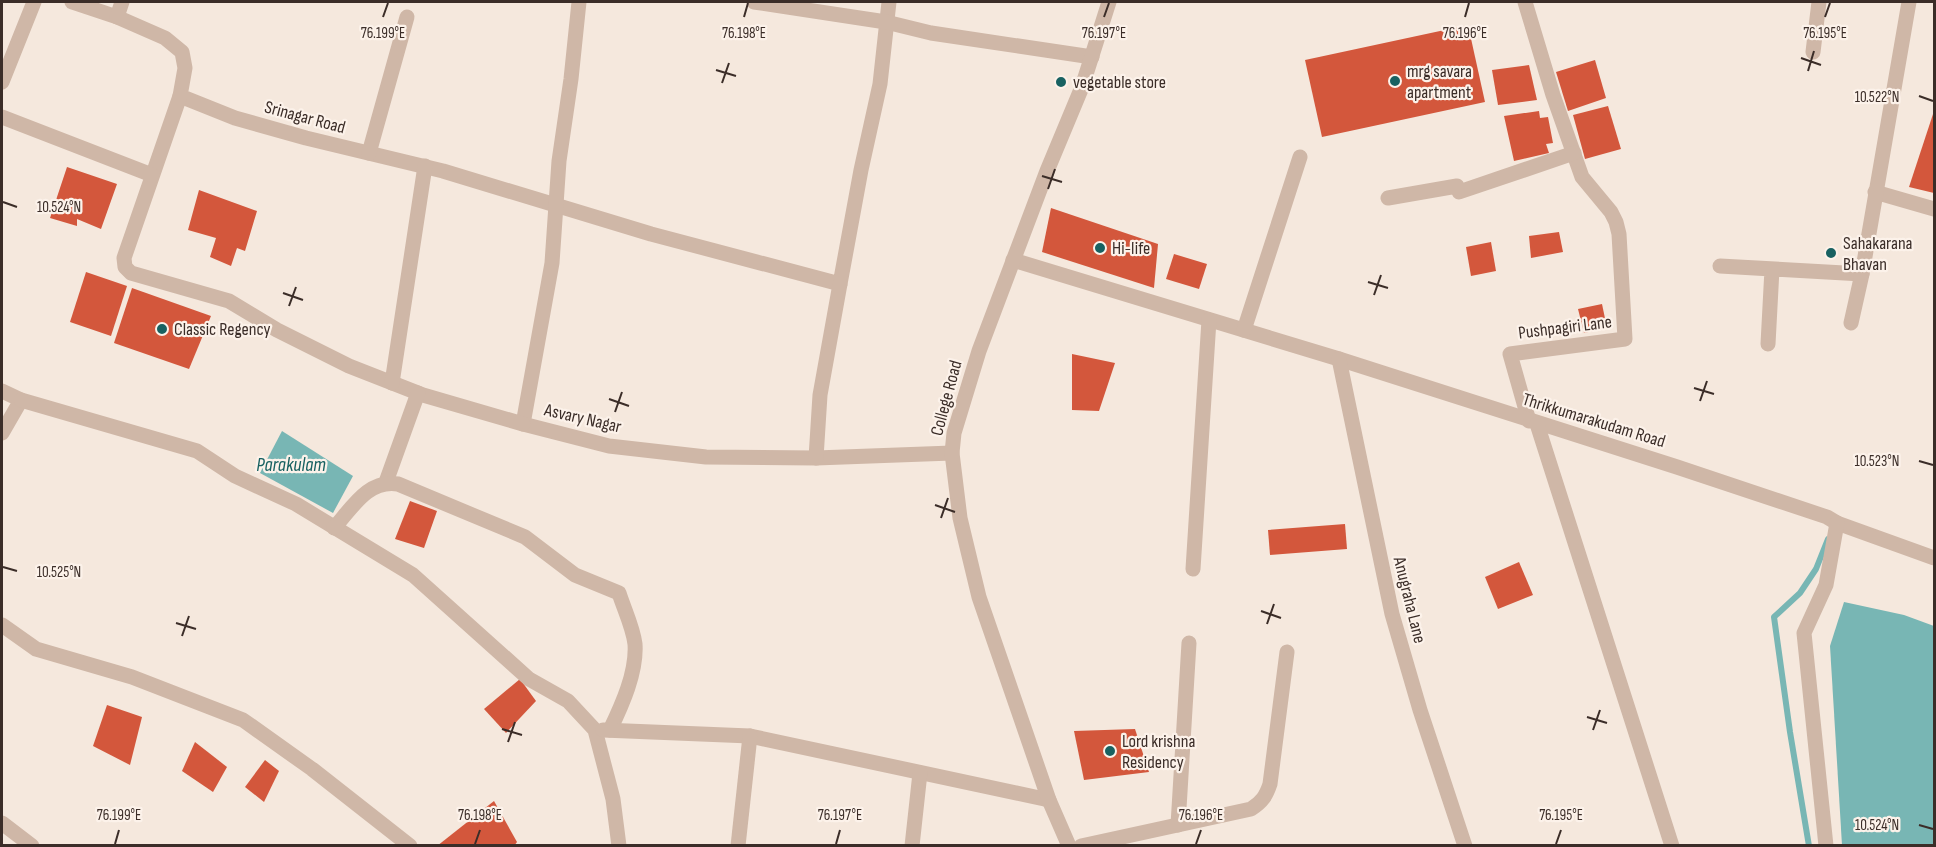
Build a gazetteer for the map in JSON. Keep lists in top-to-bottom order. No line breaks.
{"streets":{"street":["Srinagar Road","Pushpagiri Lane","College Road","Asvary Nagar","Thrikkumarakudam Road","Anugraha Lane"]},"crossings":[["Srinagar Road","Asvary Nagar"],["Pushpagiri Lane","Thrikkumarakudam Road"],["College Road","Asvary Nagar"],["College Road","Thrikkumarakudam Road"],["Thrikkumarakudam Road","Anugraha Lane"]],"water":["Parakulam"],"places":["mrg savara apartment","vegetable store","Hi-life","Sahakarana Bhavan","Classic Regency","Lord krishna Residency"],"coordinates":["76.199°E","76.198°E","76.197°E","76.196°E","76.195°E","10.522°N","10.524°N","10.523°N","10.525°N"]}
